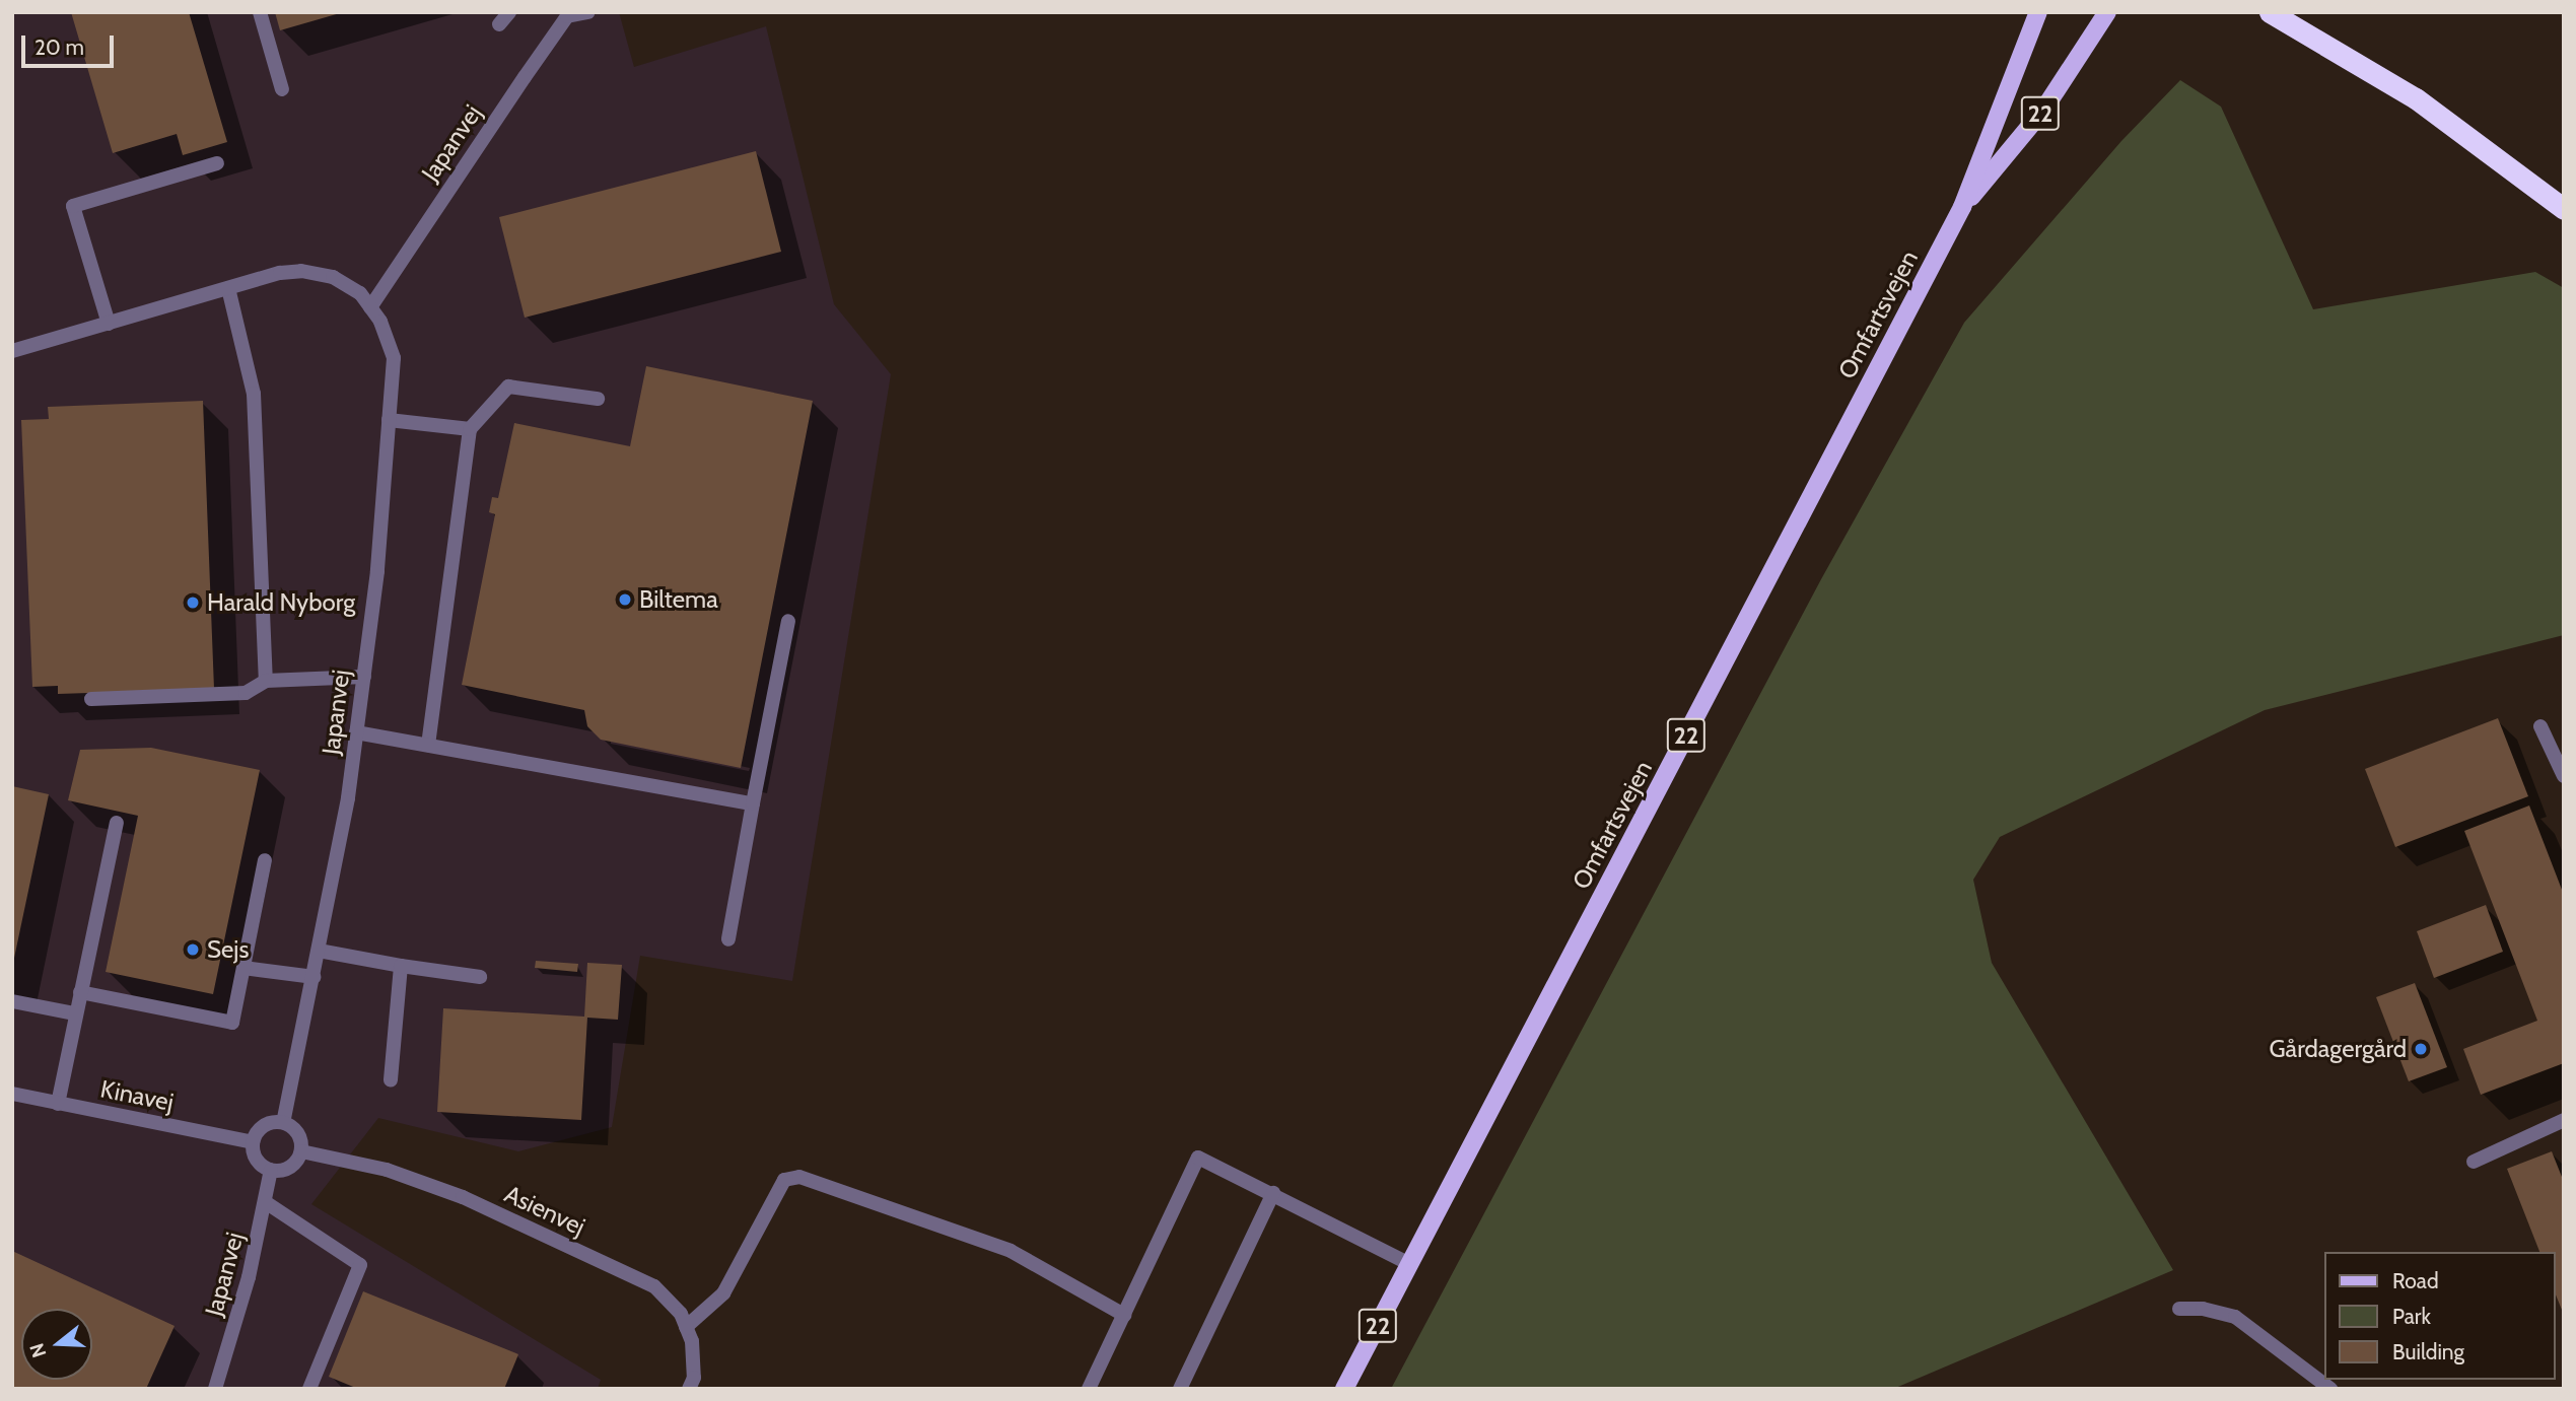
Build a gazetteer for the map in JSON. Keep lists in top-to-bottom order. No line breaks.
{"streets":{"main road":["22","Omfartsvejen"],"street":["Japanvej","Kinavej","Asienvej"]},"crossings":[["Japanvej","Kinavej"],["Japanvej","Asienvej"],["Kinavej","Asienvej"]],"places":["Biltema","Harald Nyborg","Sejs","Gårdagergård"],"legend":["Road","Park","Building"],"scale_bar":"20 m","north":"left"}
